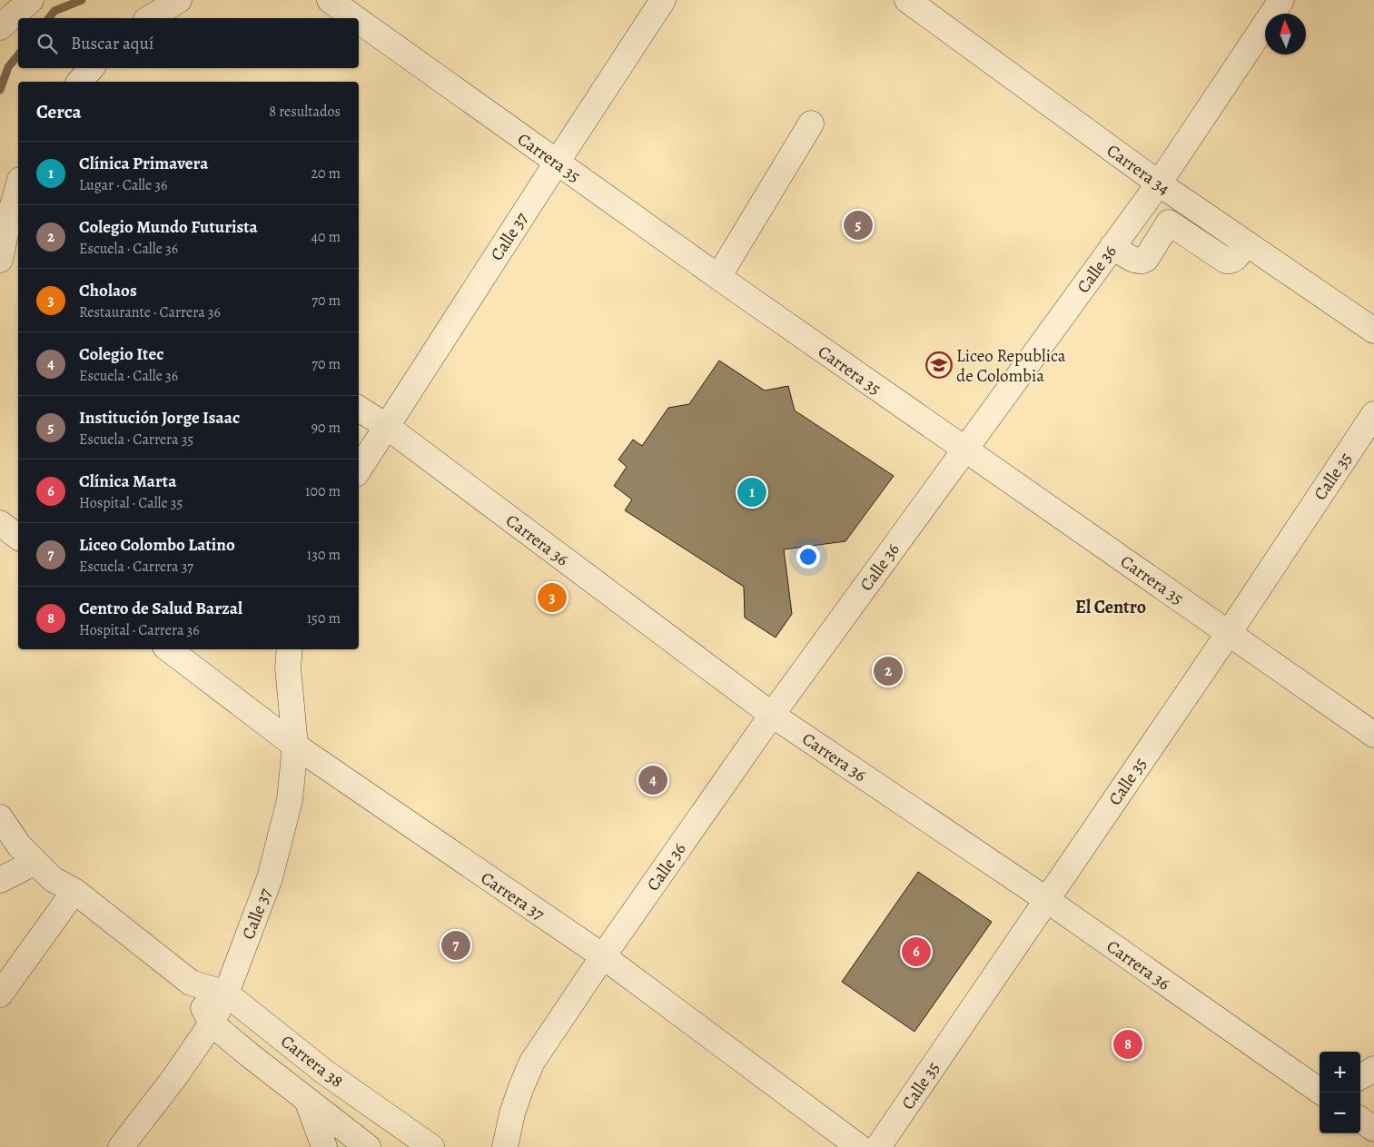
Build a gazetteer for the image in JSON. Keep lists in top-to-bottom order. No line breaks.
{"streets":{"street":["Carrera 35","Carrera 34","Calle 37","Calle 36","Calle 35","Carrera 36","Carrera 37","Carrera 38"]},"crossings":[["Carrera 35","Calle 37"],["Carrera 35","Calle 36"],["Carrera 35","Calle 35"],["Carrera 34","Calle 36"],["Calle 37","Carrera 36"],["Calle 37","Carrera 37"],["Calle 37","Carrera 38"],["Calle 36","Carrera 36"],["Calle 36","Carrera 37"],["Calle 35","Carrera 36"]],"districts":["El Centro"],"places":{"school or university":["Liceo Republica de Colombia"]},"north":"top","page":{"search":"Buscar aquí","heading":["Cerca","8 resultados"],"list":[{"mark":"1","name":"Clínica Primavera","note":"Lugar · Calle 36","value":"20 m"},{"mark":"2","name":"Colegio Mundo Futurista","note":"Escuela · Calle 36","value":"40 m"},{"mark":"3","name":"Cholaos","note":"Restaurante · Carrera 36","value":"70 m"},{"mark":"4","name":"Colegio Itec","note":"Escuela · Calle 36","value":"70 m"},{"mark":"5","name":"Institución Jorge Isaac","note":"Escuela · Carrera 35","value":"90 m"},{"mark":"6","name":"Clínica Marta","note":"Hospital · Calle 35","value":"100 m"},{"mark":"7","name":"Liceo Colombo Latino","note":"Escuela · Carrera 37","value":"130 m"},{"mark":"8","name":"Centro de Salud Barzal","note":"Hospital · Carrera 36","value":"150 m"}],"pins":["5","1","3","2","4","7","6","8"],"map_buttons":["+","−"]}}
